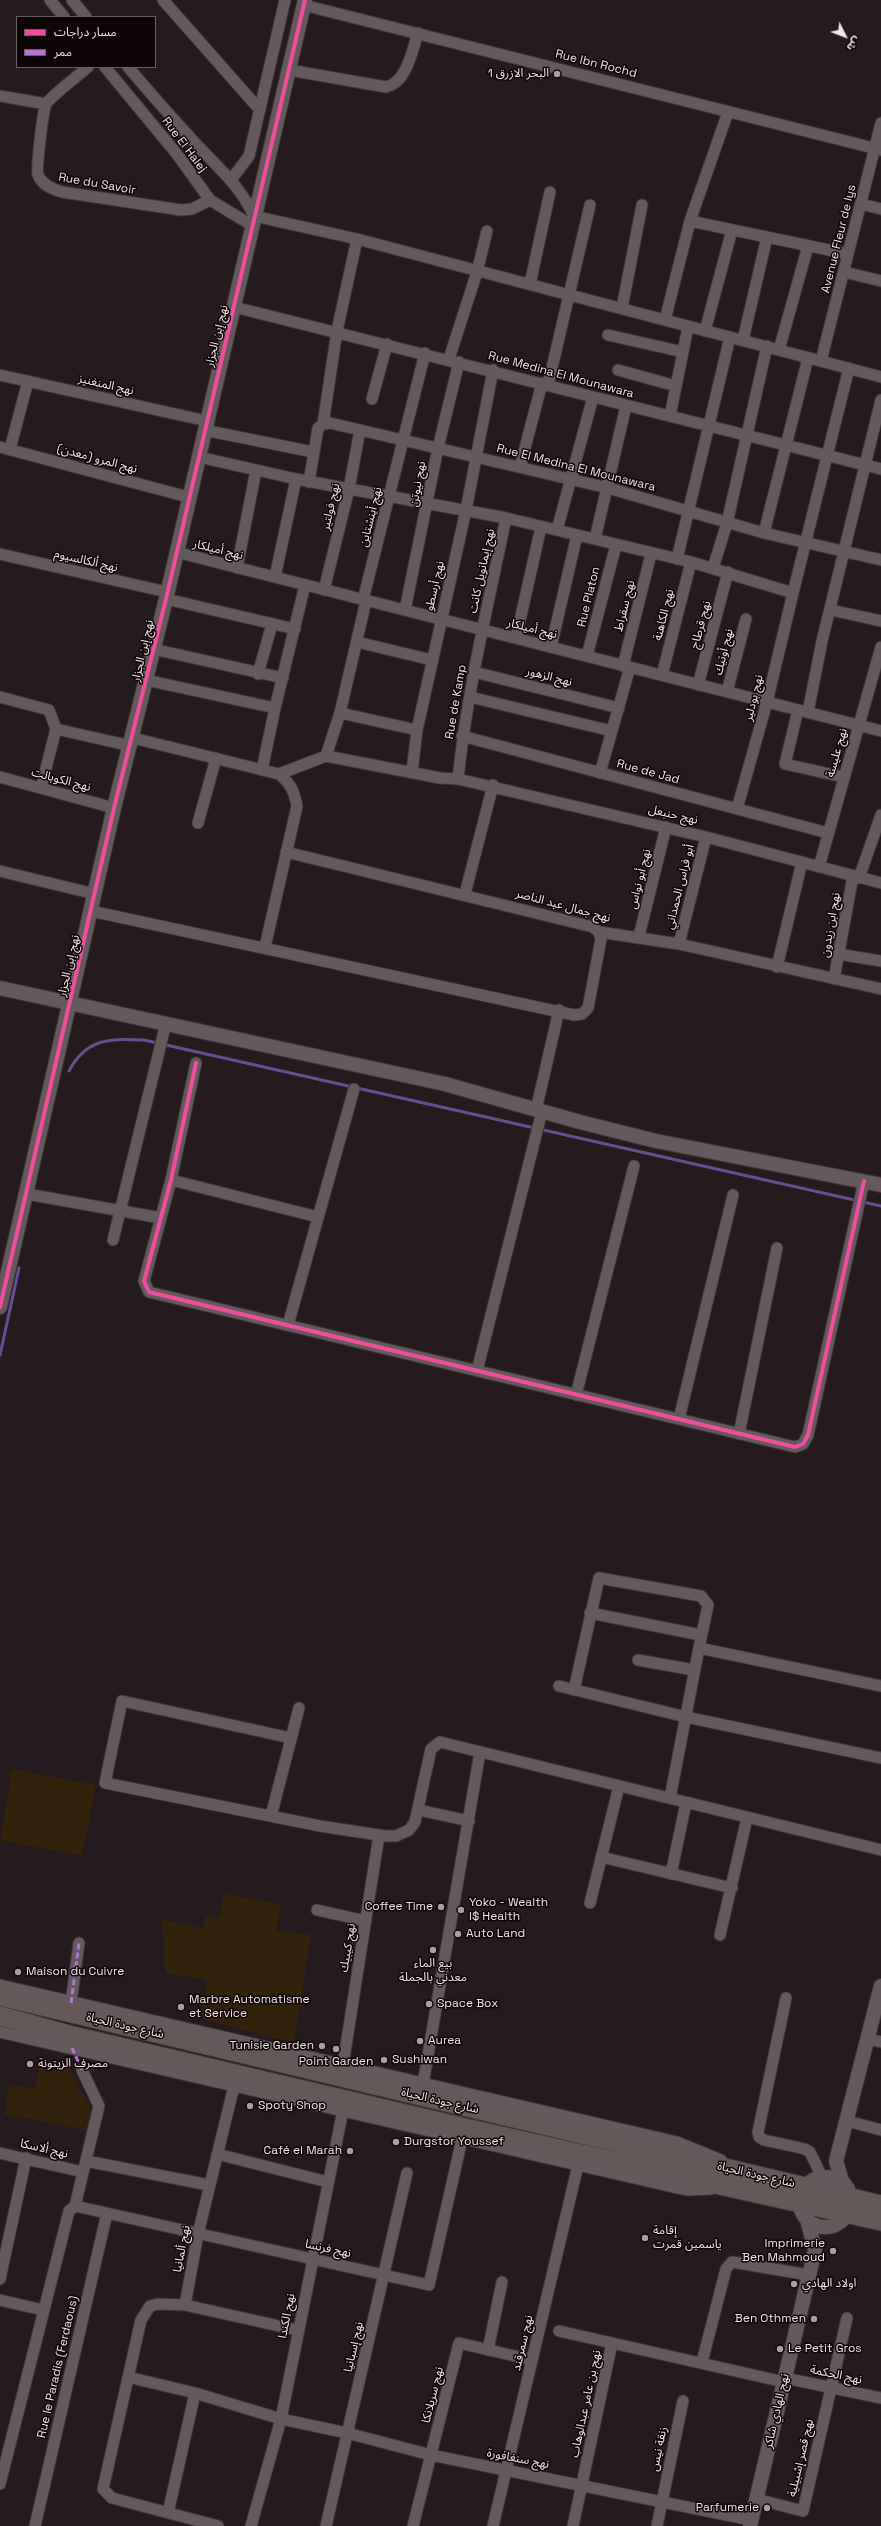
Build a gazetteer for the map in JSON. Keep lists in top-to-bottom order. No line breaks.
{"streets":{"highway":["شارع جودة الحياة"],"street":["Rue Ibn Rochd","Rue El Halej","Rue du Savoir","Avenue Fleur de lys","نهج إبن الجزار","Rue Medina El Mounawara","نهج المنغنيز","نهج المرو (معدن)","Rue El Medina El Mounawara","نهج نيوتن","نهج فولتير","نهج أينشتاين","نهج أميلكار","نهج ألكالسيوم","نهج إيمانويل كانت","نهج أرسطو","Rue Platon","نهج سقراط","نهج الكاهنة","نهج قرطاج","نهج أوتيك","نهج الزهور","نهج بودلير","Rue de Kamp","نهج عليسة","Rue de Jad","نهج الكوبالت","نهج حنبعل","نهج أبو نواس","أبو فراس الحمداني","نهج جمال عبد الناصر","نهج ابن زيدون","نهج كيبيك","نهج ألاسكا","نهج ألمانيا","نهج فرنسا","نهج الكندا","نهج سمرقند","نهج إسبانيا","Rue le Paradis (Ferdaous)","نهج الحكمة","نهج سريلانكا","نهج بن عامر عبدالوهاب","نهج الهادي شاكر","زنقة نيس","نهج قصر إشبيلية","نهج سنغافورة"]},"crossings":[["Rue Ibn Rochd","Avenue Fleur de lys"],["Rue Ibn Rochd","نهج إبن الجزار"],["Rue El Halej","Rue du Savoir"],["Rue El Halej","نهج إبن الجزار"],["نهج إبن الجزار","Rue Medina El Mounawara"],["نهج إبن الجزار","نهج المنغنيز"],["نهج إبن الجزار","نهج المرو (معدن)"],["نهج إبن الجزار","نهج أميلكار"],["نهج إبن الجزار","نهج ألكالسيوم"],["نهج إبن الجزار","نهج الكوبالت"],["Rue Medina El Mounawara","نهج نيوتن"],["Rue Medina El Mounawara","نهج أينشتاين"],["Rue Medina El Mounawara","نهج أرسطو"],["Rue Medina El Mounawara","نهج بودلير"],["Rue El Medina El Mounawara","نهج نيوتن"],["Rue El Medina El Mounawara","نهج فولتير"],["Rue El Medina El Mounawara","نهج أينشتاين"],["Rue El Medina El Mounawara","نهج أرسطو"],["Rue El Medina El Mounawara","نهج بودلير"],["نهج نيوتن","نهج أميلكار"],["نهج فولتير","نهج أميلكار"],["نهج أينشتاين","نهج أميلكار"],["نهج أينشتاين","نهج حنبعل"],["نهج أميلكار","نهج إيمانويل كانت"],["نهج أميلكار","نهج أرسطو"],["نهج أميلكار","Rue Platon"],["نهج أميلكار","نهج سقراط"],["نهج أميلكار","نهج الكاهنة"],["نهج أميلكار","نهج قرطاج"],["نهج أميلكار","نهج أوتيك"],["نهج أميلكار","نهج بودلير"],["نهج أميلكار","Rue de Kamp"],["نهج أميلكار","نهج عليسة"],["نهج إيمانويل كانت","Rue de Kamp"],["نهج أرسطو","نهج حنبعل"],["نهج سقراط","نهج الزهور"],["نهج سقراط","Rue de Jad"],["نهج الزهور","Rue de Kamp"],["نهج بودلير","Rue de Jad"],["Rue de Kamp","Rue de Jad"],["Rue de Kamp","نهج حنبعل"],["نهج عليسة","Rue de Jad"],["نهج عليسة","نهج حنبعل"],["نهج حنبعل","نهج أبو نواس"],["نهج حنبعل","أبو فراس الحمداني"],["نهج حنبعل","نهج ابن زيدون"],["نهج أبو نواس","نهج جمال عبد الناصر"],["أبو فراس الحمداني","نهج جمال عبد الناصر"],["نهج جمال عبد الناصر","نهج ابن زيدون"],["نهج ألاسكا","نهج ألمانيا"],["نهج ألمانيا","نهج فرنسا"],["نهج فرنسا","نهج الكندا"],["نهج فرنسا","نهج إسبانيا"],["نهج فرنسا","Rue le Paradis (Ferdaous)"],["نهج الكندا","نهج سنغافورة"],["نهج سمرقند","نهج سريلانكا"],["نهج سمرقند","نهج سنغافورة"],["نهج إسبانيا","نهج سنغافورة"],["نهج الحكمة","نهج بن عامر عبدالوهاب"],["نهج الحكمة","نهج الهادي شاكر"],["نهج الحكمة","نهج قصر إشبيلية"],["نهج سريلانكا","نهج سنغافورة"],["نهج بن عامر عبدالوهاب","نهج الهادي شاكر"],["نهج بن عامر عبدالوهاب","نهج سنغافورة"],["نهج الهادي شاكر","نهج قصر إشبيلية"],["نهج الهادي شاكر","نهج سنغافورة"],["زنقة نيس","نهج سنغافورة"]],"places":["1 البحر الازرق","Coffee Time","Yoko - Wealth I$ Health","Auto Land","بيع الماء معدني بالجملة","Maison du Cuivre","Space Box","Marbre Automatisme et Service","Aurea","Tunisie Garden","Point Garden","Sushiwan","مصرف الزيتونة","Spoty Shop","Durgstor Youssef","Café el Marah","إقامة ياسمين قمرت","Imprimerie Ben Mahmoud","اولاد الهادي","Ben Othmen","Le Petit Gros","Parfumerie"],"legend":["مسار دراجات","ممر"],"north":"bottom right"}
